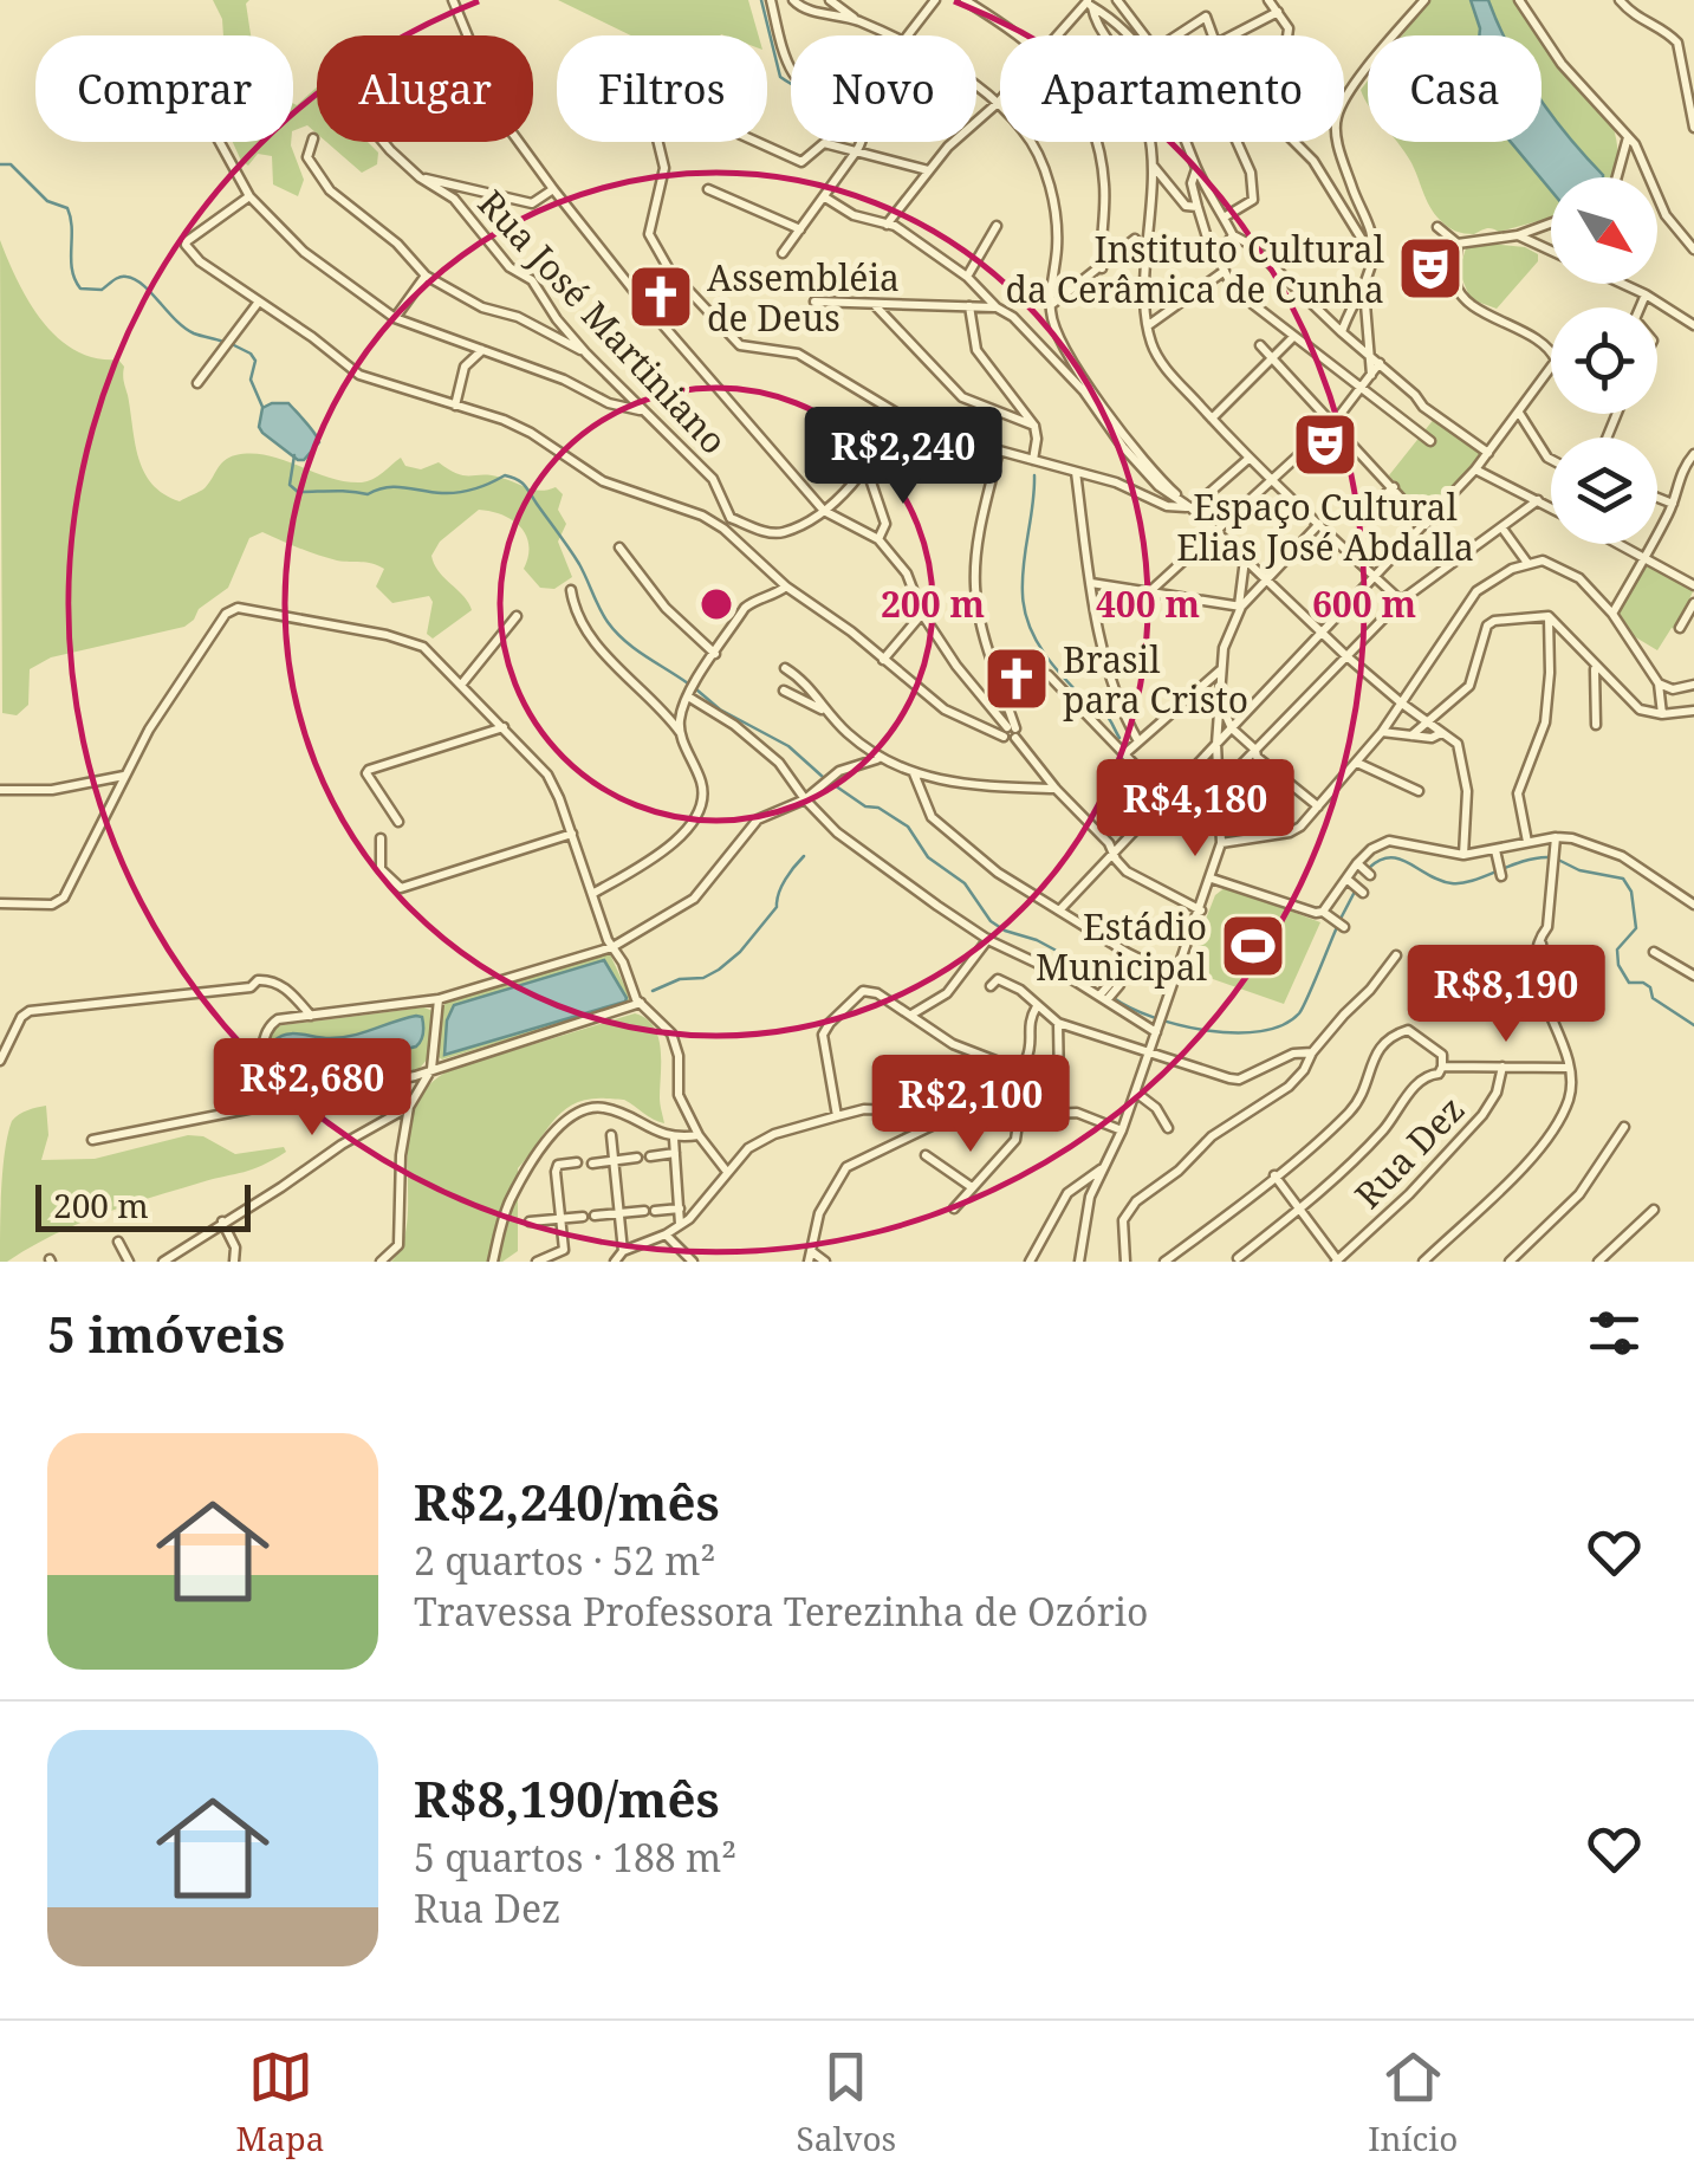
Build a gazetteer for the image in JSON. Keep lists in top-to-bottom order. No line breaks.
{"streets":{"street":["Rua José Martiniano","Rua Dez"]},"places":{"theatre":["Instituto Cultural da Cerâmica de Cunha","Espaço Cultural Elias José Abdalla"],"church":["Assembléia de Deus","Brasil para Cristo"],"sports":["Estádio Municipal"]},"scale_bar":"200 m","north":"bottom right","page":{"chip":["Comprar","Alugar","Filtros","Novo","Apartamento","Casa"],"price":["R$2,240","R$4,180","R$8,190","R$2,680","R$2,100"],"scale":"200 m","heading":"5 imóveis","list":[{"name":"R$2,240/mês","note":"2 quartos · 52 m² · Travessa Professora Terezinha de Ozório"},{"name":"R$8,190/mês","note":"5 quartos · 188 m² · Rua Dez"}],"tabs":["Mapa","Salvos","Início"]},"rings":["200 m","400 m","600 m"]}
